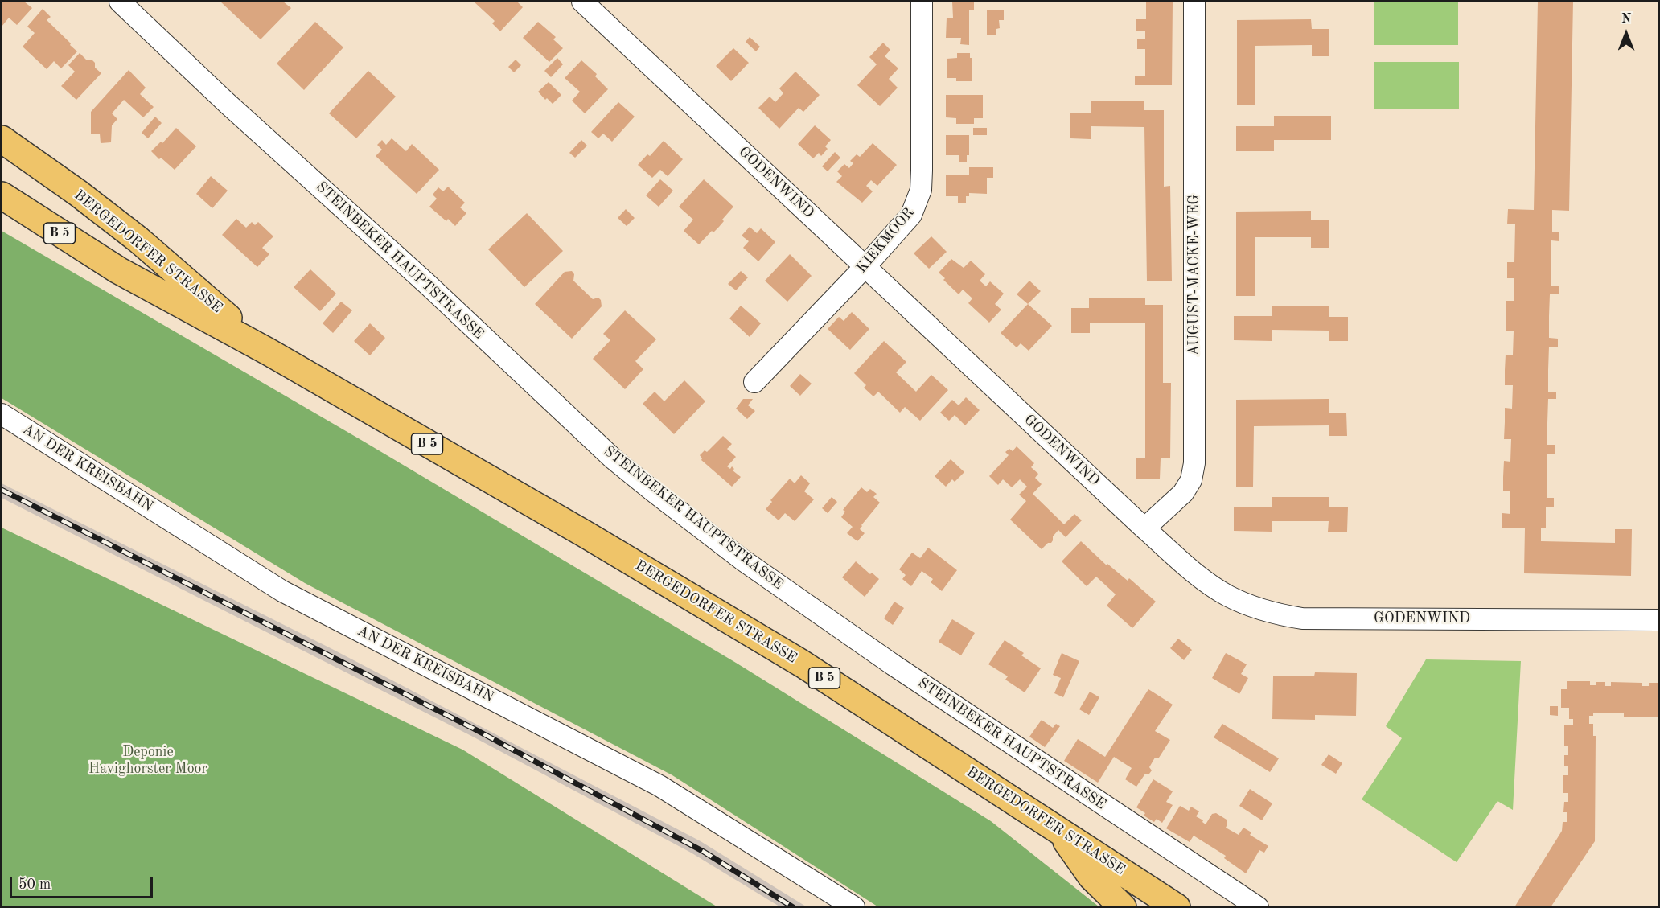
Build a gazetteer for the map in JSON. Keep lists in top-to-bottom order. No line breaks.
{"streets":{"main road":["B 5","BERGEDORFER STRASSE"],"street":["GODENWIND","KIEKMOOR","STEINBEKER HAUPTSTRASSE","AUGUST-MACKE-WEG","AN DER KREISBAHN"]},"crossings":[["GODENWIND","KIEKMOOR"],["GODENWIND","AUGUST-MACKE-WEG"]],"parks":["Deponie Havighorster Moor"],"scale_bar":"50 m","north":"top"}
